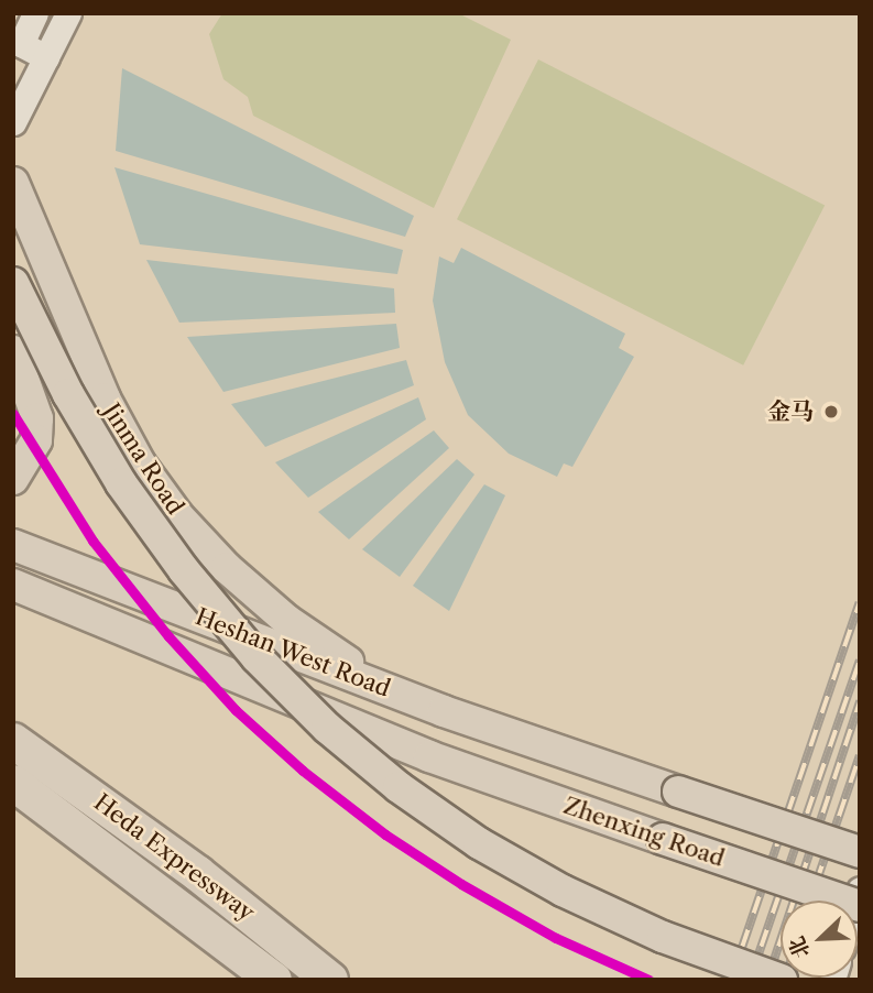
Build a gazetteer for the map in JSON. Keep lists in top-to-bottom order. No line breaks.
{"streets":{"highway":["Heda Expressway"],"main road":["Jinma Road","Heshan West Road","Zhenxing Road"]},"crossings":[["Jinma Road","Heshan West Road"],["Heshan West Road","Zhenxing Road"]],"places":["金马"],"north":"bottom left"}
